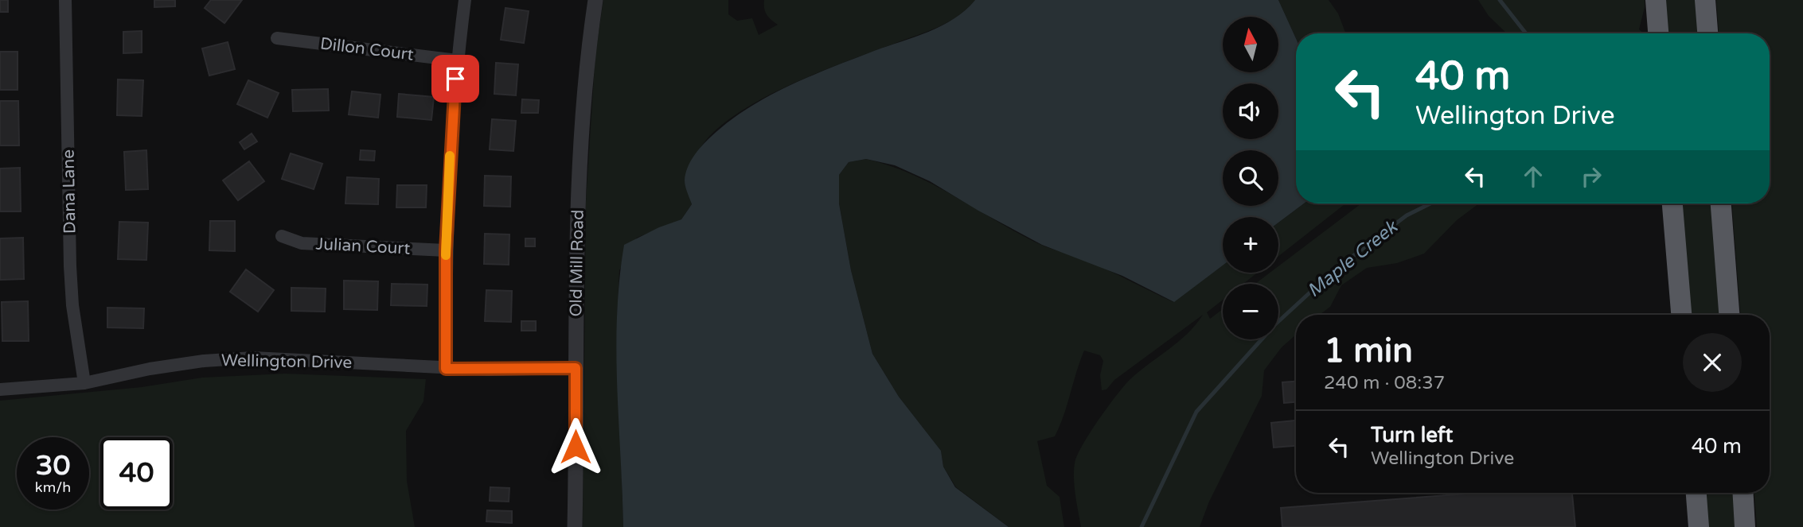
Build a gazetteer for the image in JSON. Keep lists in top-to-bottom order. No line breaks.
{"streets":{"street":["Dillon Court","Dana Lane","Julian Court","Old Mill Road","Wellington Drive"]},"crossings":[["Dana Lane","Wellington Drive"],["Old Mill Road","Wellington Drive"]],"water":["Maple Creek"],"north":"top","page":{"map_buttons":["+","−"],"turn":["40 m","Wellington Drive"],"heading":["1 min","240 m · 08:37"],"list":[{"name":"Turn left","note":"Wellington Drive","value":"40 m"}],"speed":"30 km/h","limit":"40"}}
